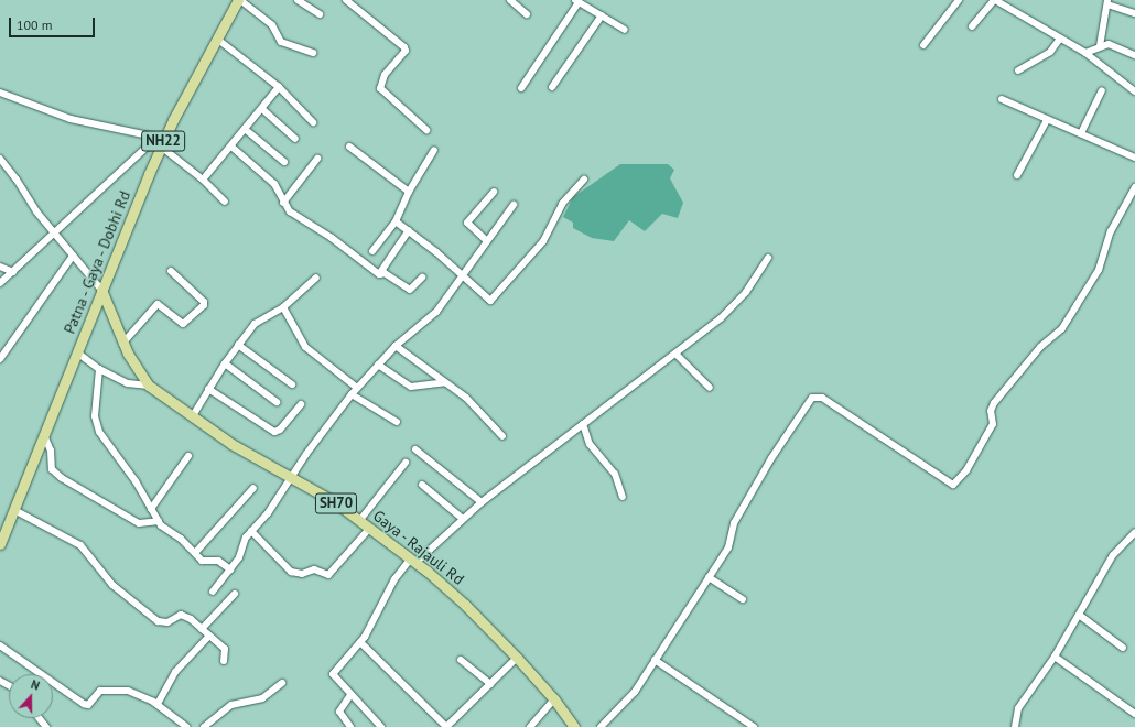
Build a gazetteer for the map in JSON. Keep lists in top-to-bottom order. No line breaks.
{"streets":{"main road":["NH22","Patna - Gaya - Dobhi Rd","SH70","Gaya - Rajauli Rd"]},"crossings":[["Patna - Gaya - Dobhi Rd","Gaya - Rajauli Rd"]],"scale_bar":"100 m","north":"top"}
